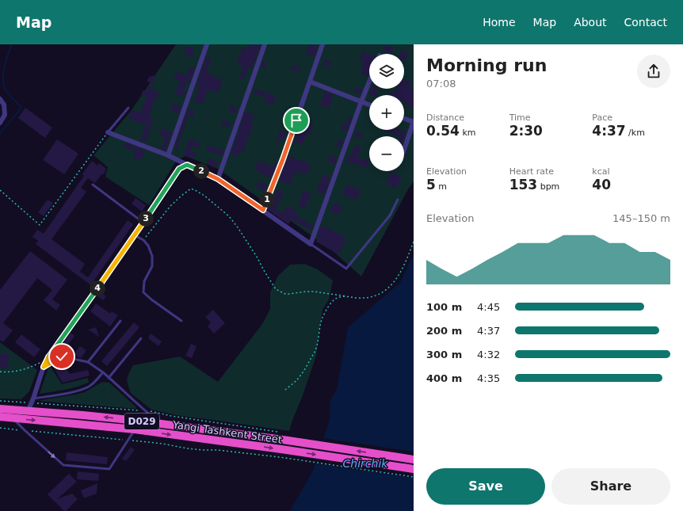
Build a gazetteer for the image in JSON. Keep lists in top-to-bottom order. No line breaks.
{"streets":{"highway":["D029","Yangi Tashkent Street"]},"water":["Chirchik"],"page":{"header":"Map","nav":["Home","Map","About","Contact"],"heading":["Morning run","07:08"],"map_buttons":["+","−"],"stats":[["Distance","0.54 km"],["Time","2:30"],["Pace","4:37 /km"],["Elevation","5 m"],["Heart rate","153 bpm"],["kcal","40"]],"pins":["2","1","3","4"],"chart":["Elevation","145–150 m"],"list":[{"name":"100 m","note":"4:45"},{"name":"200 m","note":"4:37"},{"name":"300 m","note":"4:32"},{"name":"400 m","note":"4:35"}],"buttons":["Save","Share"]}}
